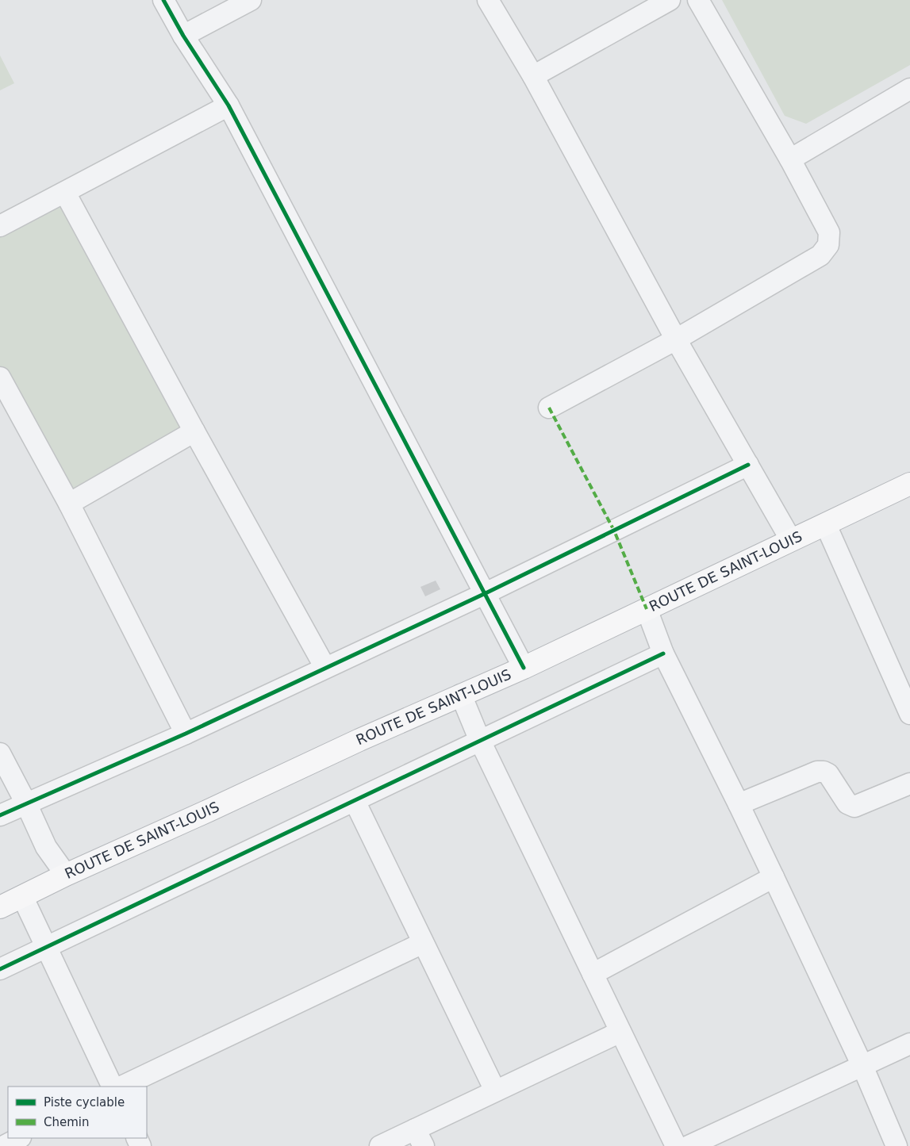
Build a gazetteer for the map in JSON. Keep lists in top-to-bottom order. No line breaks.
{"streets":{"highway":["ROUTE DE SAINT-LOUIS"]},"legend":["Piste cyclable","Chemin"]}
